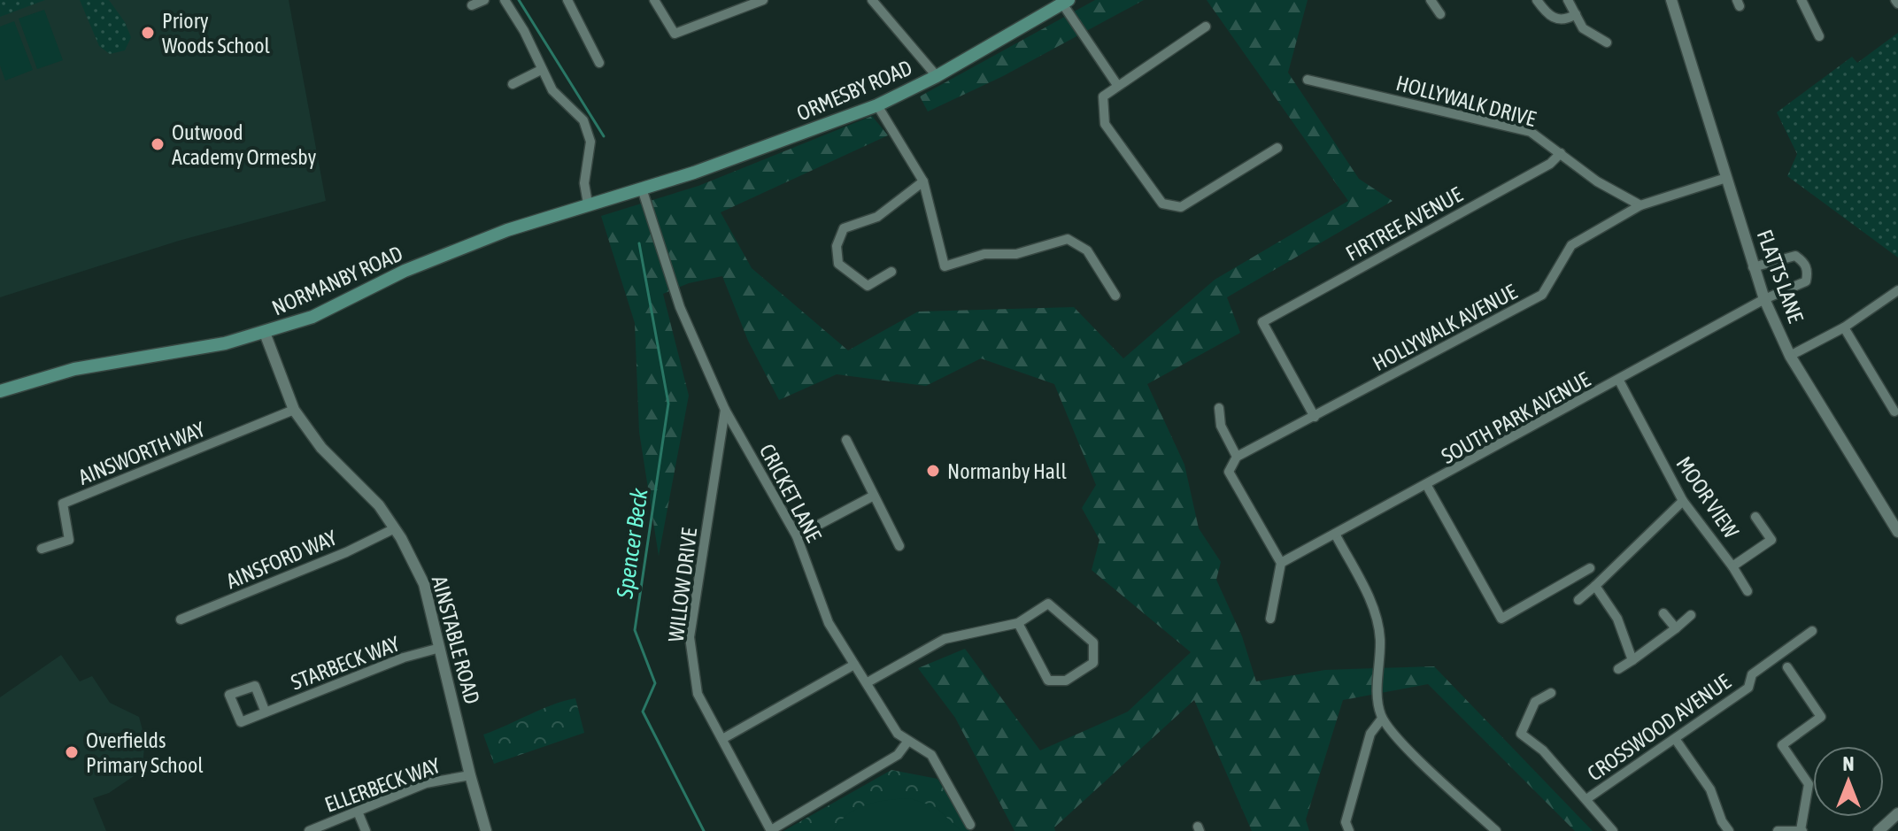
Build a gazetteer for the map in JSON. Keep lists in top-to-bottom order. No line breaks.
{"streets":{"main road":["ORMESBY ROAD","NORMANBY ROAD"],"street":["HOLLYWALK DRIVE","FIRTREE AVENUE","FLATTS LANE","HOLLYWALK AVENUE","SOUTH PARK AVENUE","AINSWORTH WAY","CRICKET LANE","MOOR VIEW","AINSFORD WAY","WILLOW DRIVE","AINSTABLE ROAD","STARBECK WAY","CROSSWOOD AVENUE","ELLERBECK WAY"]},"crossings":[["ORMESBY ROAD","NORMANBY ROAD"],["ORMESBY ROAD","CRICKET LANE"],["HOLLYWALK DRIVE","FIRTREE AVENUE"],["HOLLYWALK DRIVE","HOLLYWALK AVENUE"],["FIRTREE AVENUE","HOLLYWALK AVENUE"],["FLATTS LANE","HOLLYWALK AVENUE"],["FLATTS LANE","SOUTH PARK AVENUE"],["NORMANBY ROAD","CRICKET LANE"],["NORMANBY ROAD","AINSTABLE ROAD"],["SOUTH PARK AVENUE","MOOR VIEW"],["AINSWORTH WAY","AINSTABLE ROAD"],["CRICKET LANE","WILLOW DRIVE"],["AINSFORD WAY","AINSTABLE ROAD"],["AINSTABLE ROAD","STARBECK WAY"],["AINSTABLE ROAD","ELLERBECK WAY"]],"water":["Spencer Beck"],"places":["Priory Woods School","Outwood Academy Ormesby","Normanby Hall","Overfields Primary School"],"north":"top"}
